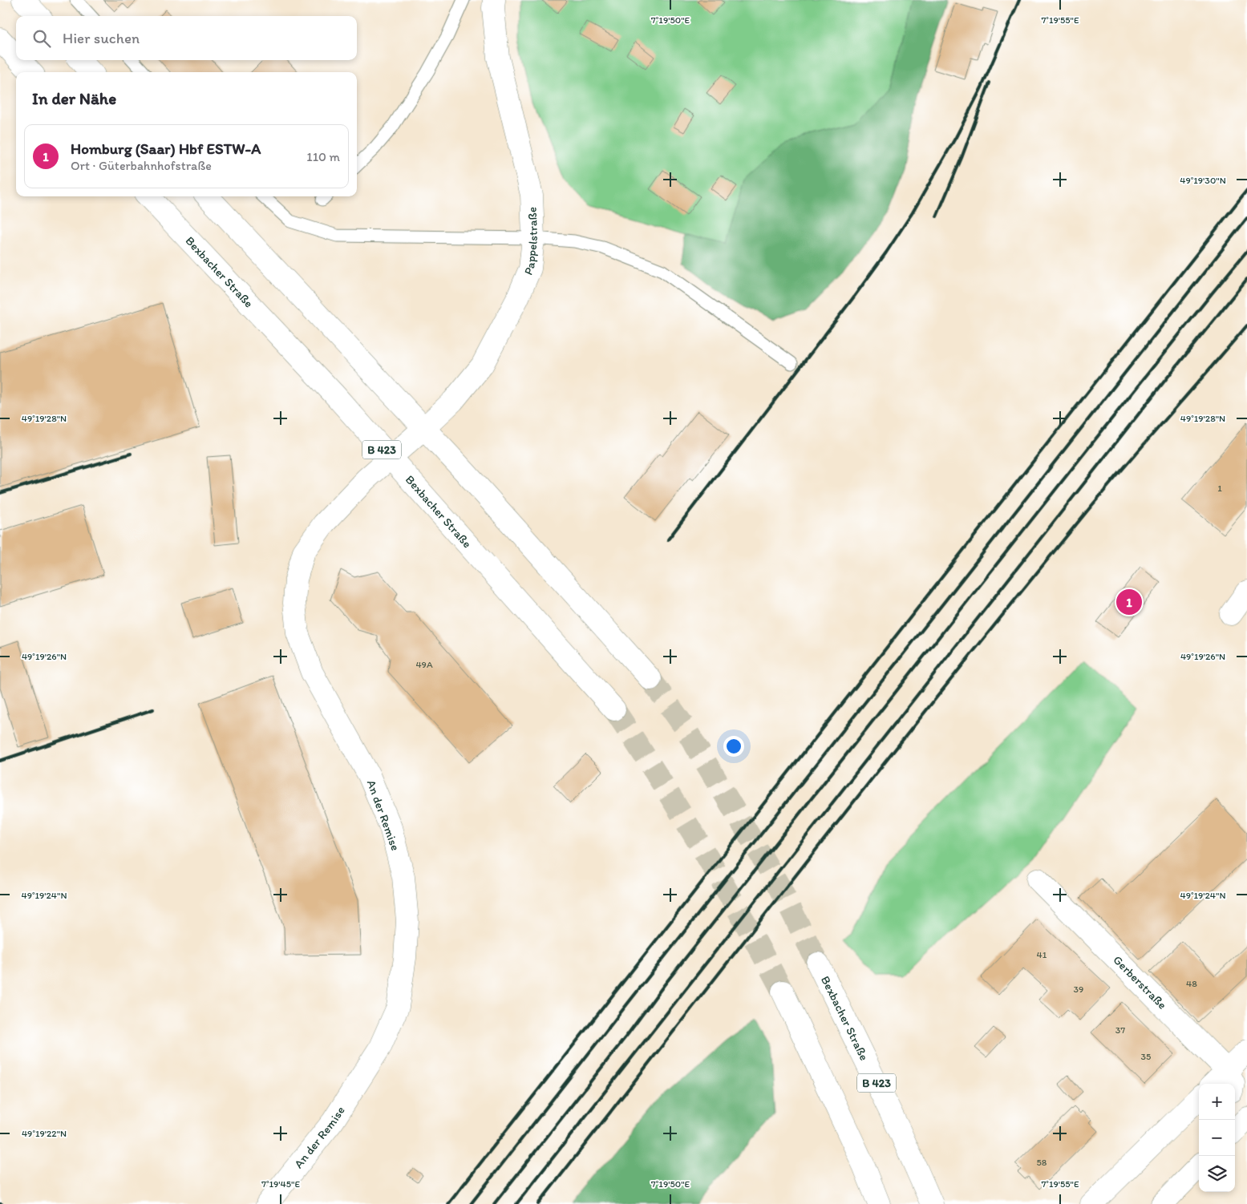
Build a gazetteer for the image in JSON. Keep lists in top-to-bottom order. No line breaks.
{"streets":{"main road":["Pappelstraße","Bexbacher Straße","B 423","An der Remise","Gerberstraße"]},"crossings":[["Pappelstraße","An der Remise"],["Bexbacher Straße","An der Remise"]],"house_numbers":["1","49A","41","48","39","37","35","58"],"page":{"search":"Hier suchen","heading":"In der Nähe","list":[{"mark":"1","name":"Homburg (Saar) Hbf ESTW-A","note":"Ort · Güterbahnhofstraße","value":"110 m"}],"pins":"1","map_buttons":["+","−"]},"coordinates":["7°19'50\"E","7°19'55\"E","49°19'30\"N","49°19'28\"N","49°19'26\"N","49°19'24\"N","49°19'22\"N","7°19'45\"E"]}
